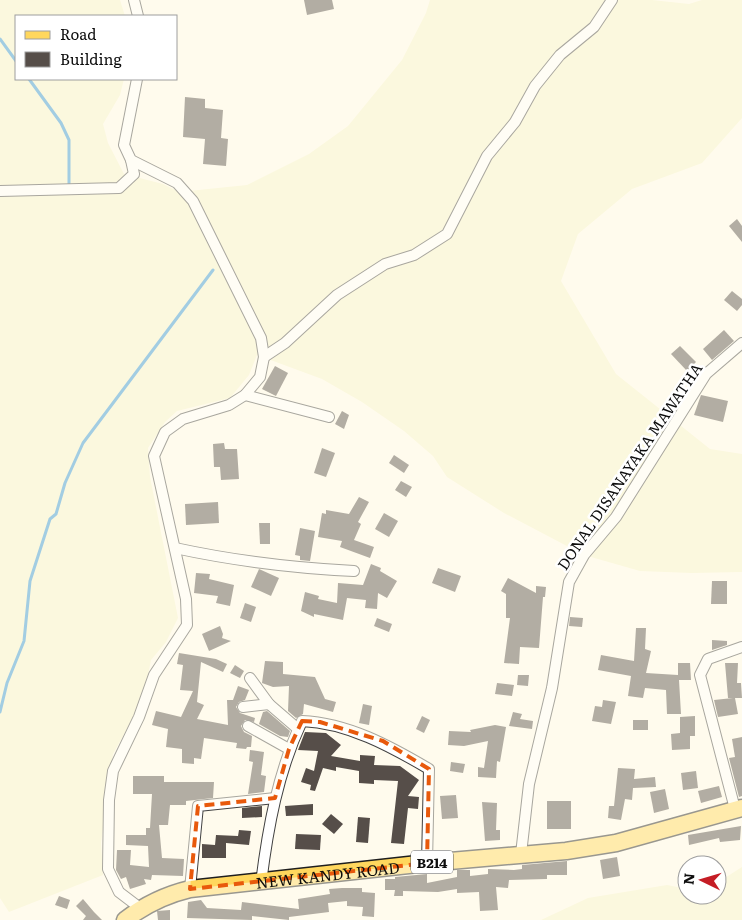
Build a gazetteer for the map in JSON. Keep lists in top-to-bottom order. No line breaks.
{"streets":{"main road":["B214","NEW KANDY ROAD"],"street":["DONAL DISANAYAKA MAWATHA"]},"crossings":[["DONAL DISANAYAKA MAWATHA","NEW KANDY ROAD"]],"legend":["Road","Building"],"north":"left"}
